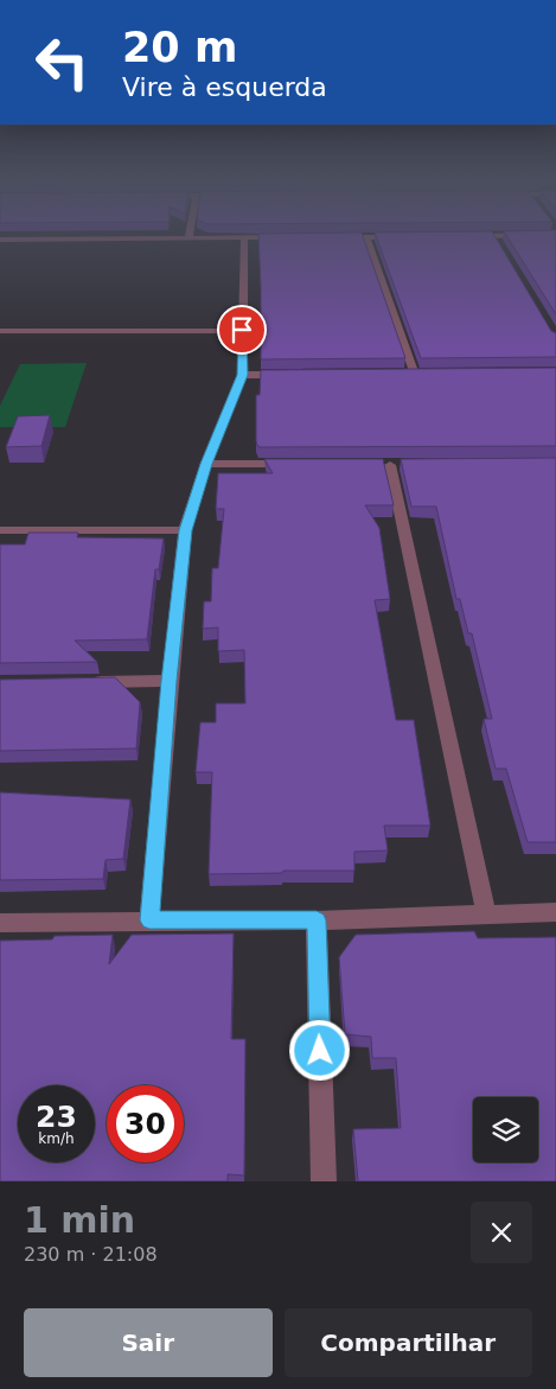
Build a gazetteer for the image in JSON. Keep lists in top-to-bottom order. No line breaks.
{"page":{"turn":["20 m","Vire à esquerda"],"speed":"23 km/h","limit":"30","heading":["1 min","230 m · 21:08"],"buttons":["Sair","Compartilhar"]}}
